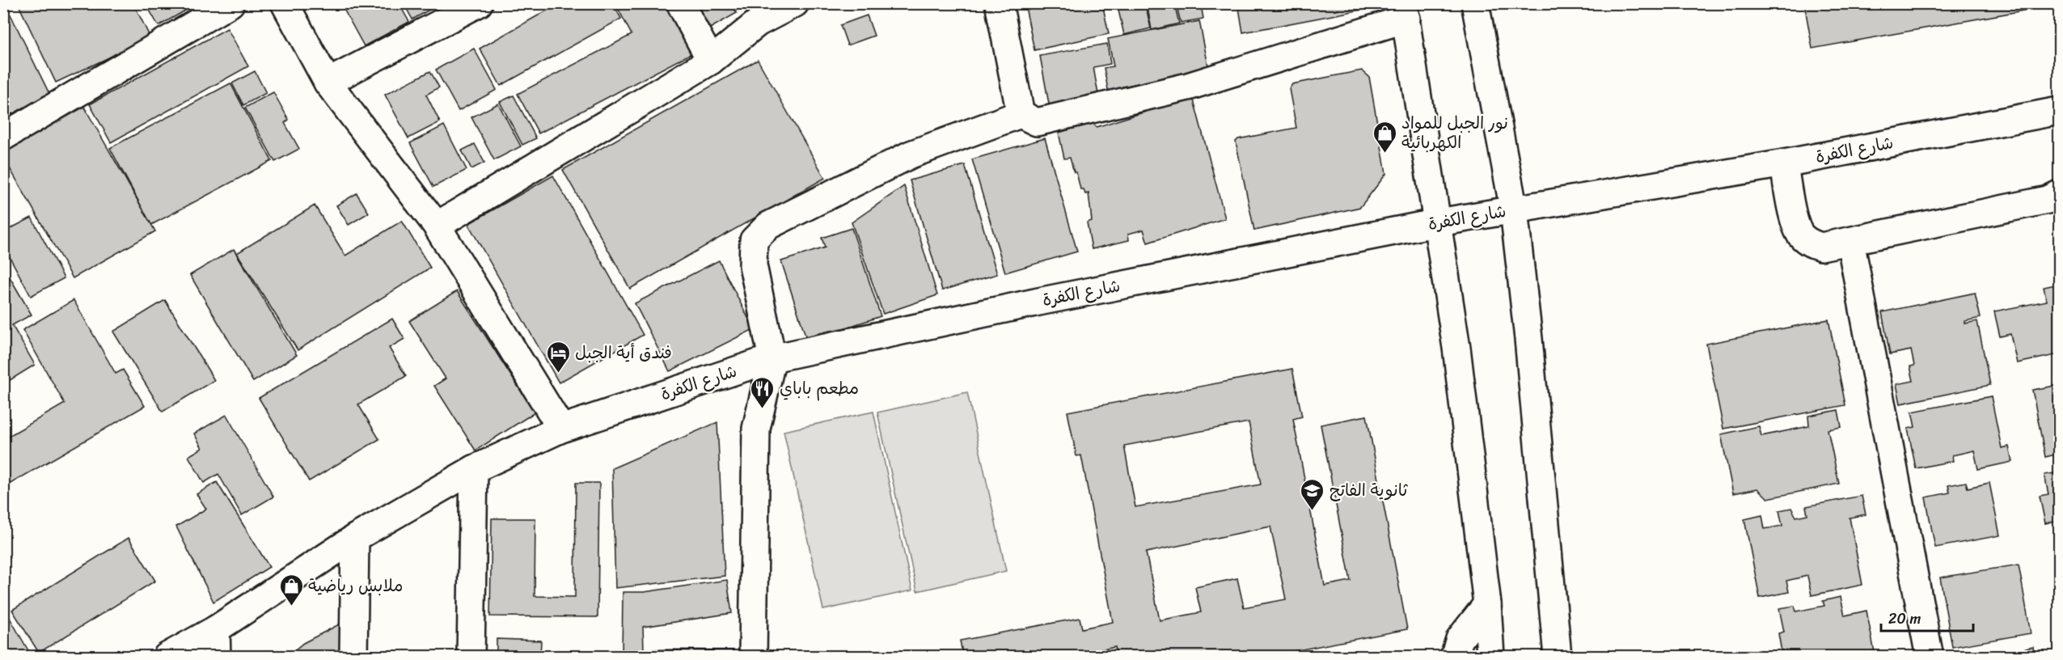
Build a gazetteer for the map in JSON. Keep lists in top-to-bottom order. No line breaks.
{"streets":{"street":["شارع الكفرة"]},"places":{"shop":["نور الجبل للمواد الكهربائية","ملابس رياضية"],"hotel":["فندق أية الجبل"],"restaurant":["مطعم باباي"],"school or university":["ثانوية الفاتح"]},"scale_bar":"20 m"}
